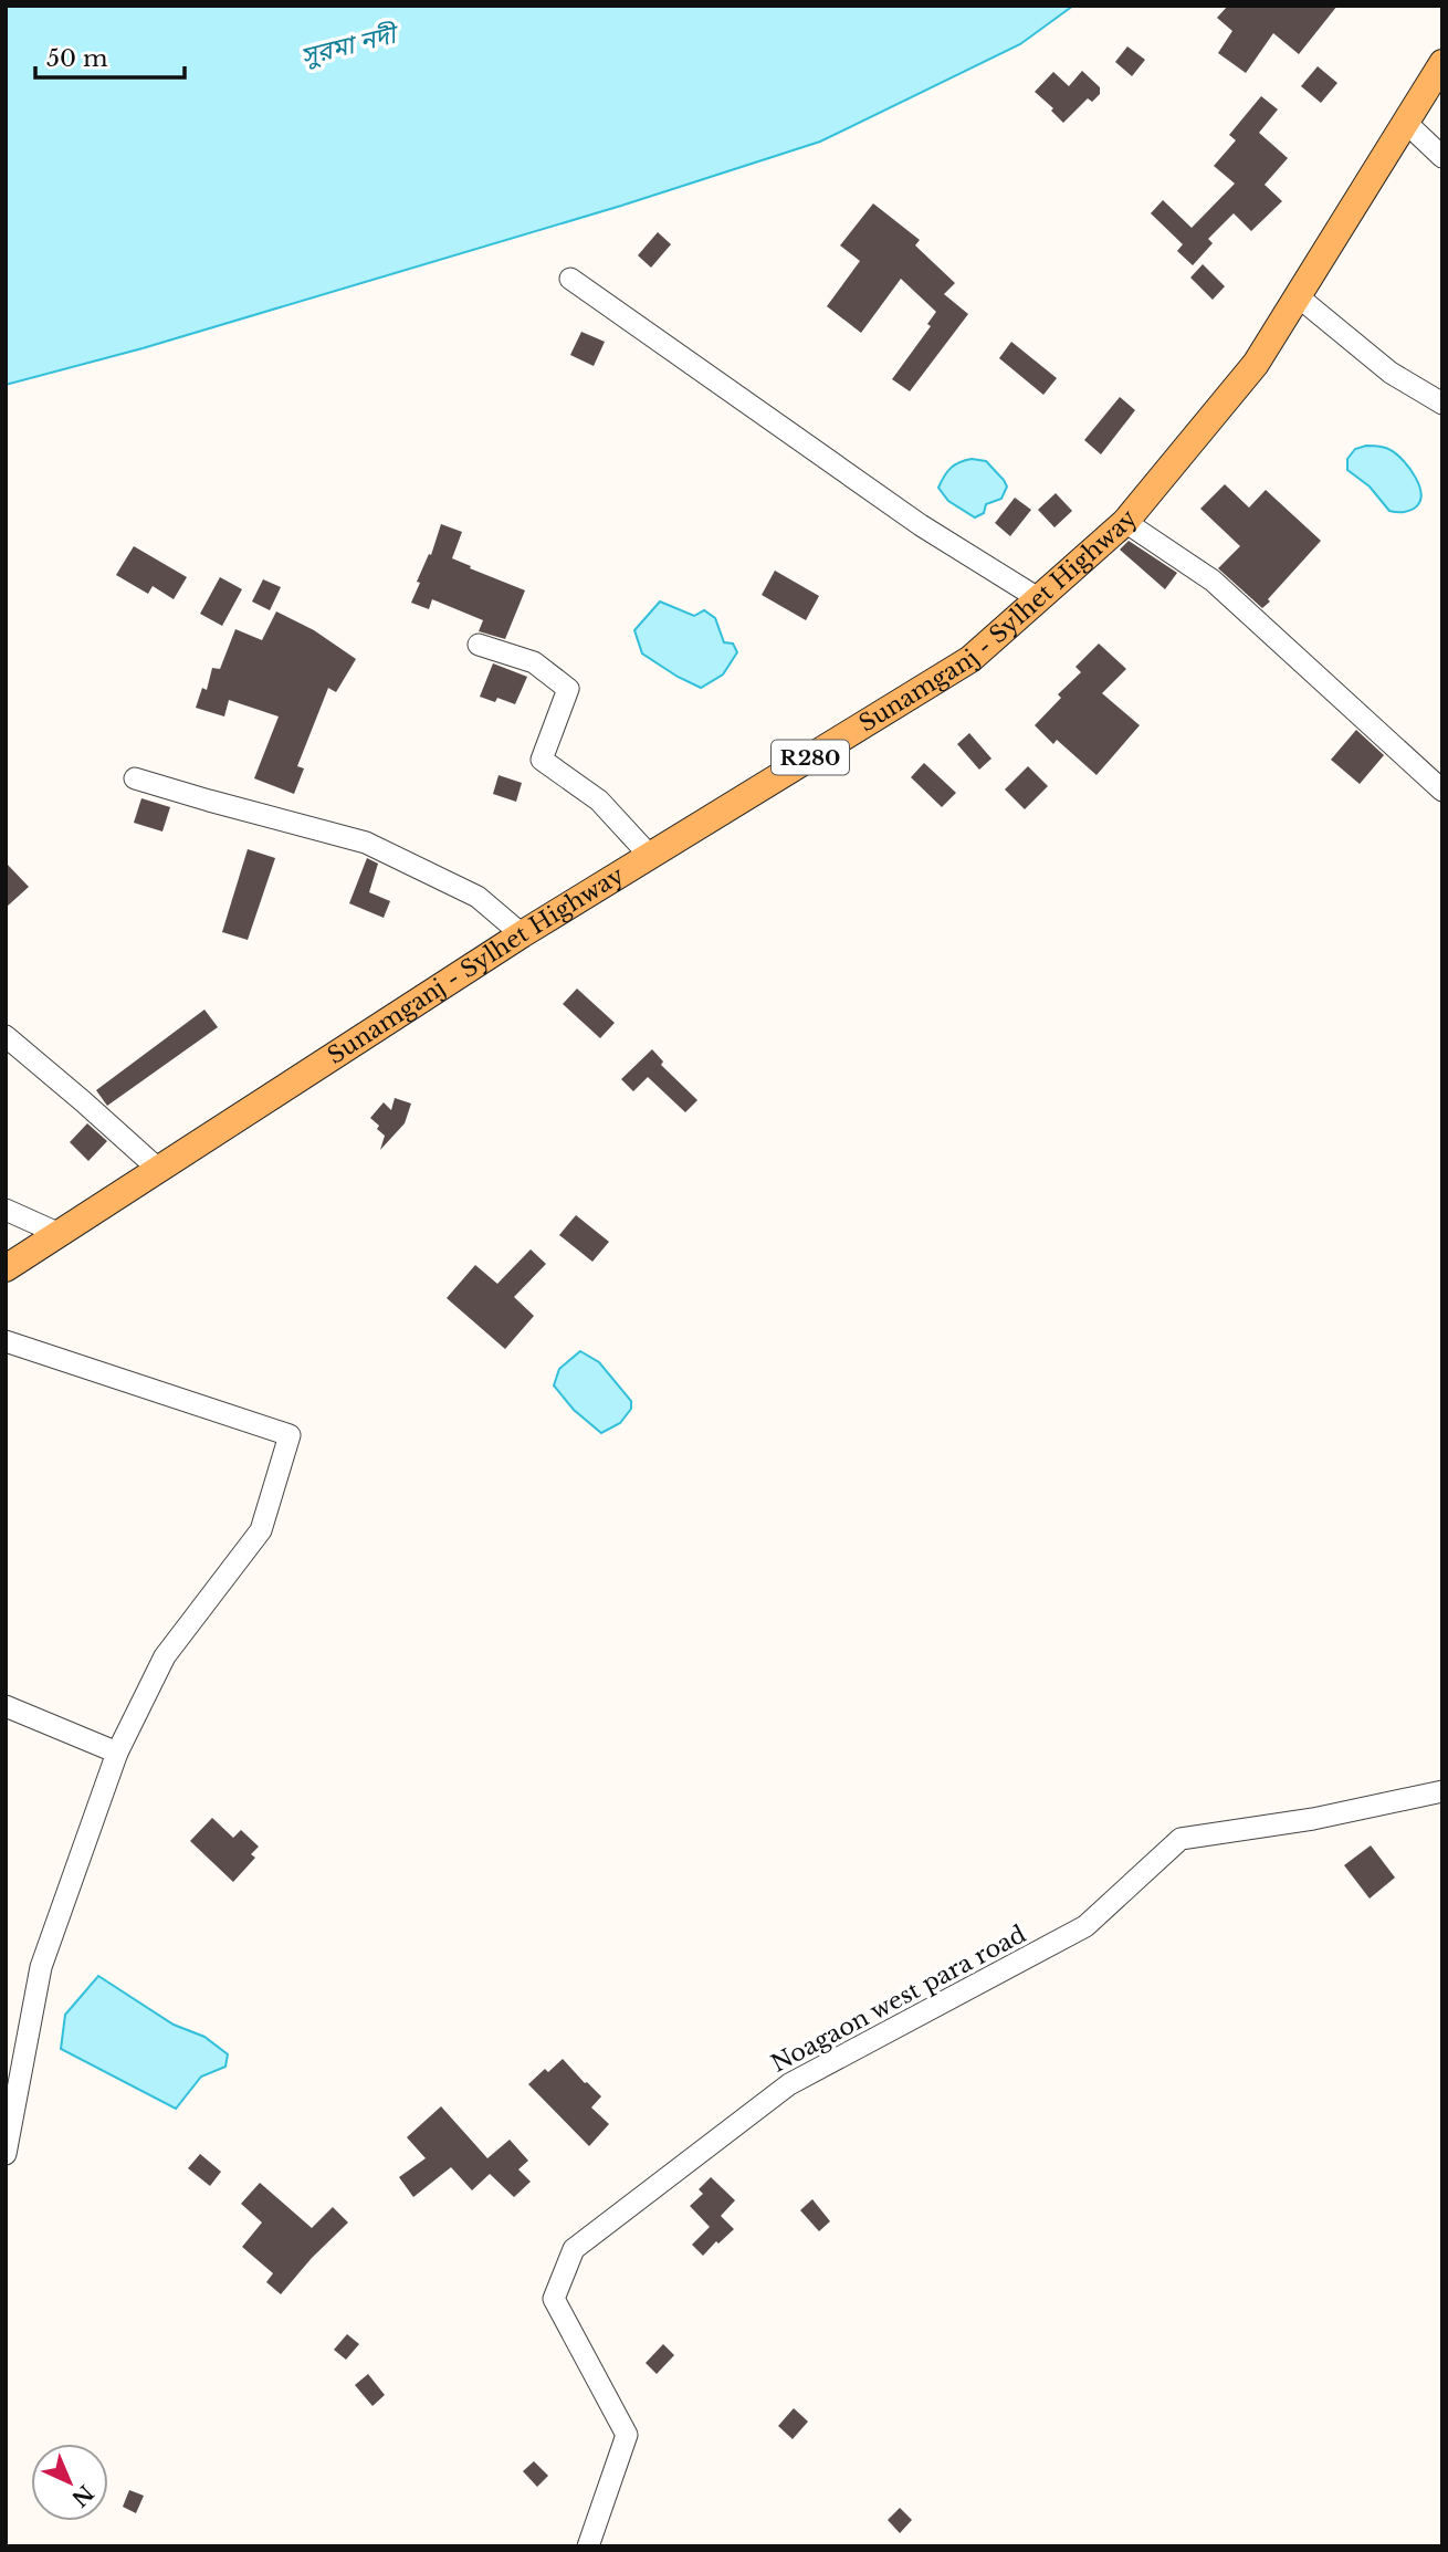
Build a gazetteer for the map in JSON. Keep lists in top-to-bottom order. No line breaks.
{"streets":{"main road":["Sunamganj - Sylhet Highway","R280"],"street":["Noagaon west para road"]},"water":["সুরমা নদী"],"scale_bar":"50 m","north":"bottom right"}
